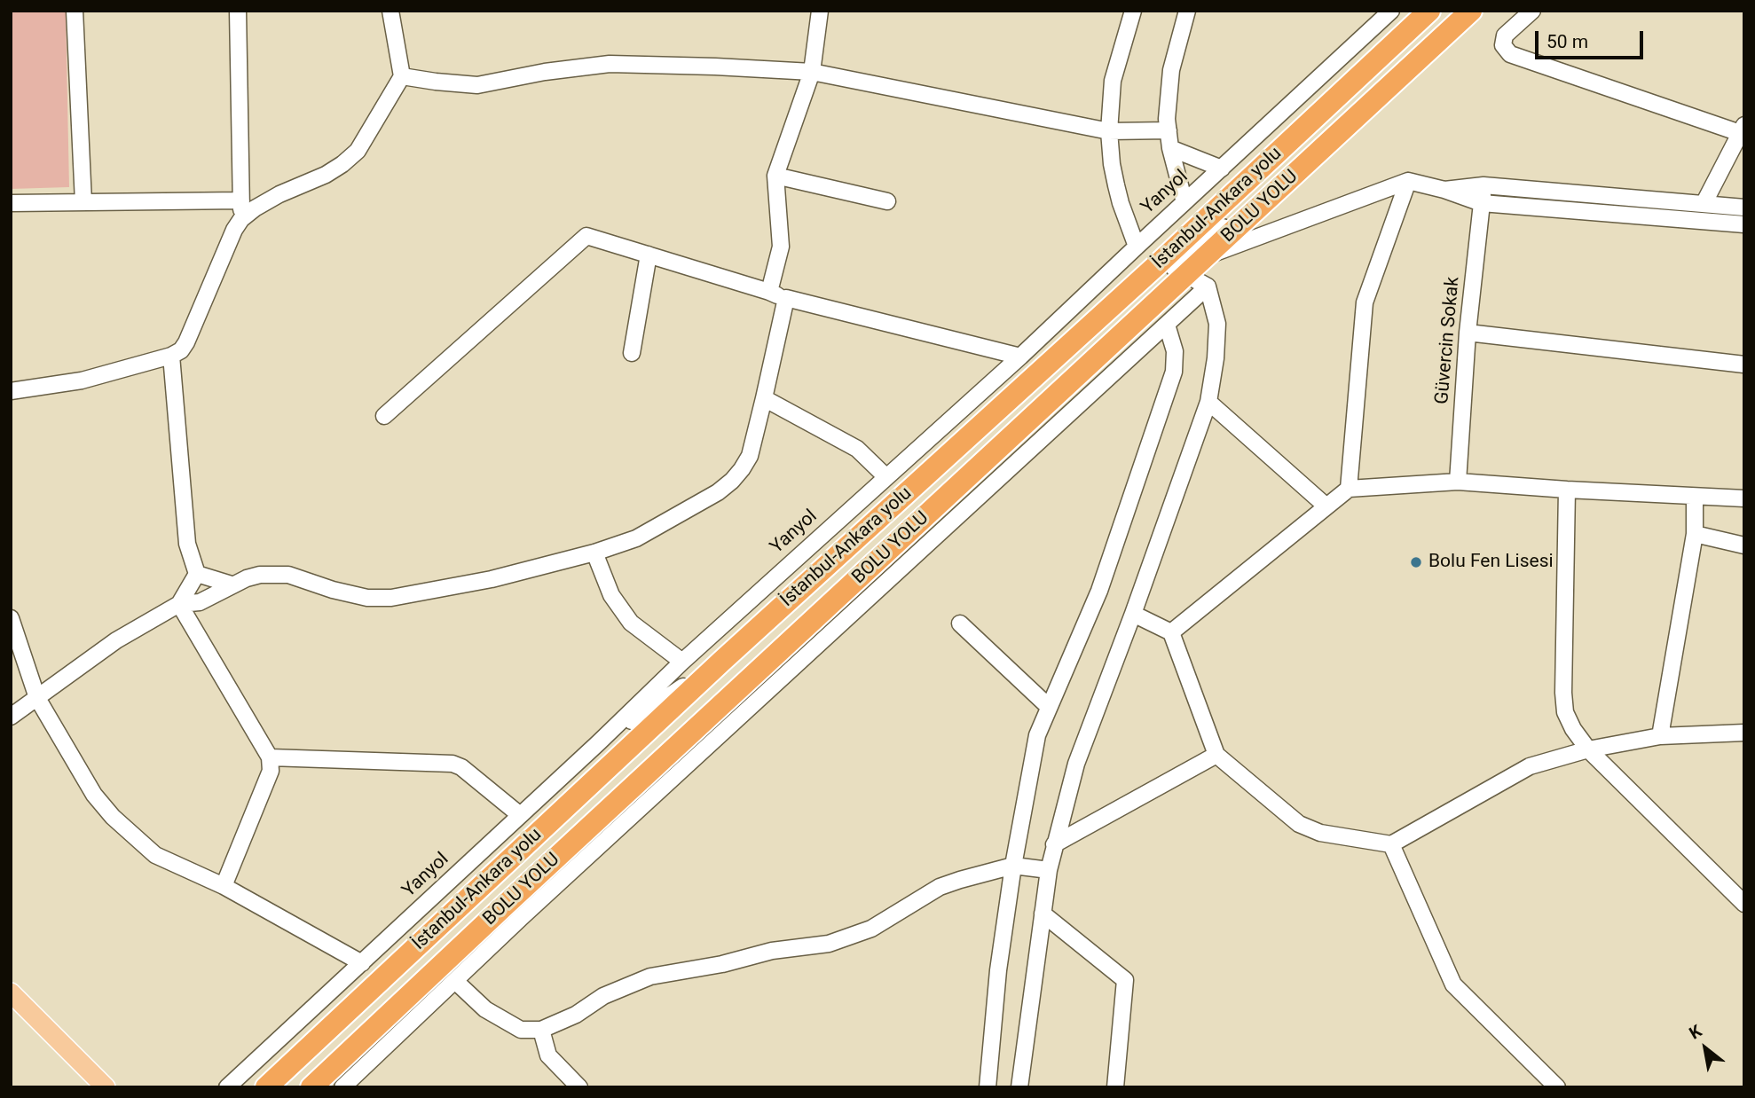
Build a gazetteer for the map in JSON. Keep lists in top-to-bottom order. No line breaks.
{"streets":{"highway":["BOLU YOLU","İstanbul-Ankara yolu"],"street":["Yanyol","Güvercin Sokak"]},"places":["Bolu Fen Lisesi"],"scale_bar":"50 m","north":"top left"}
